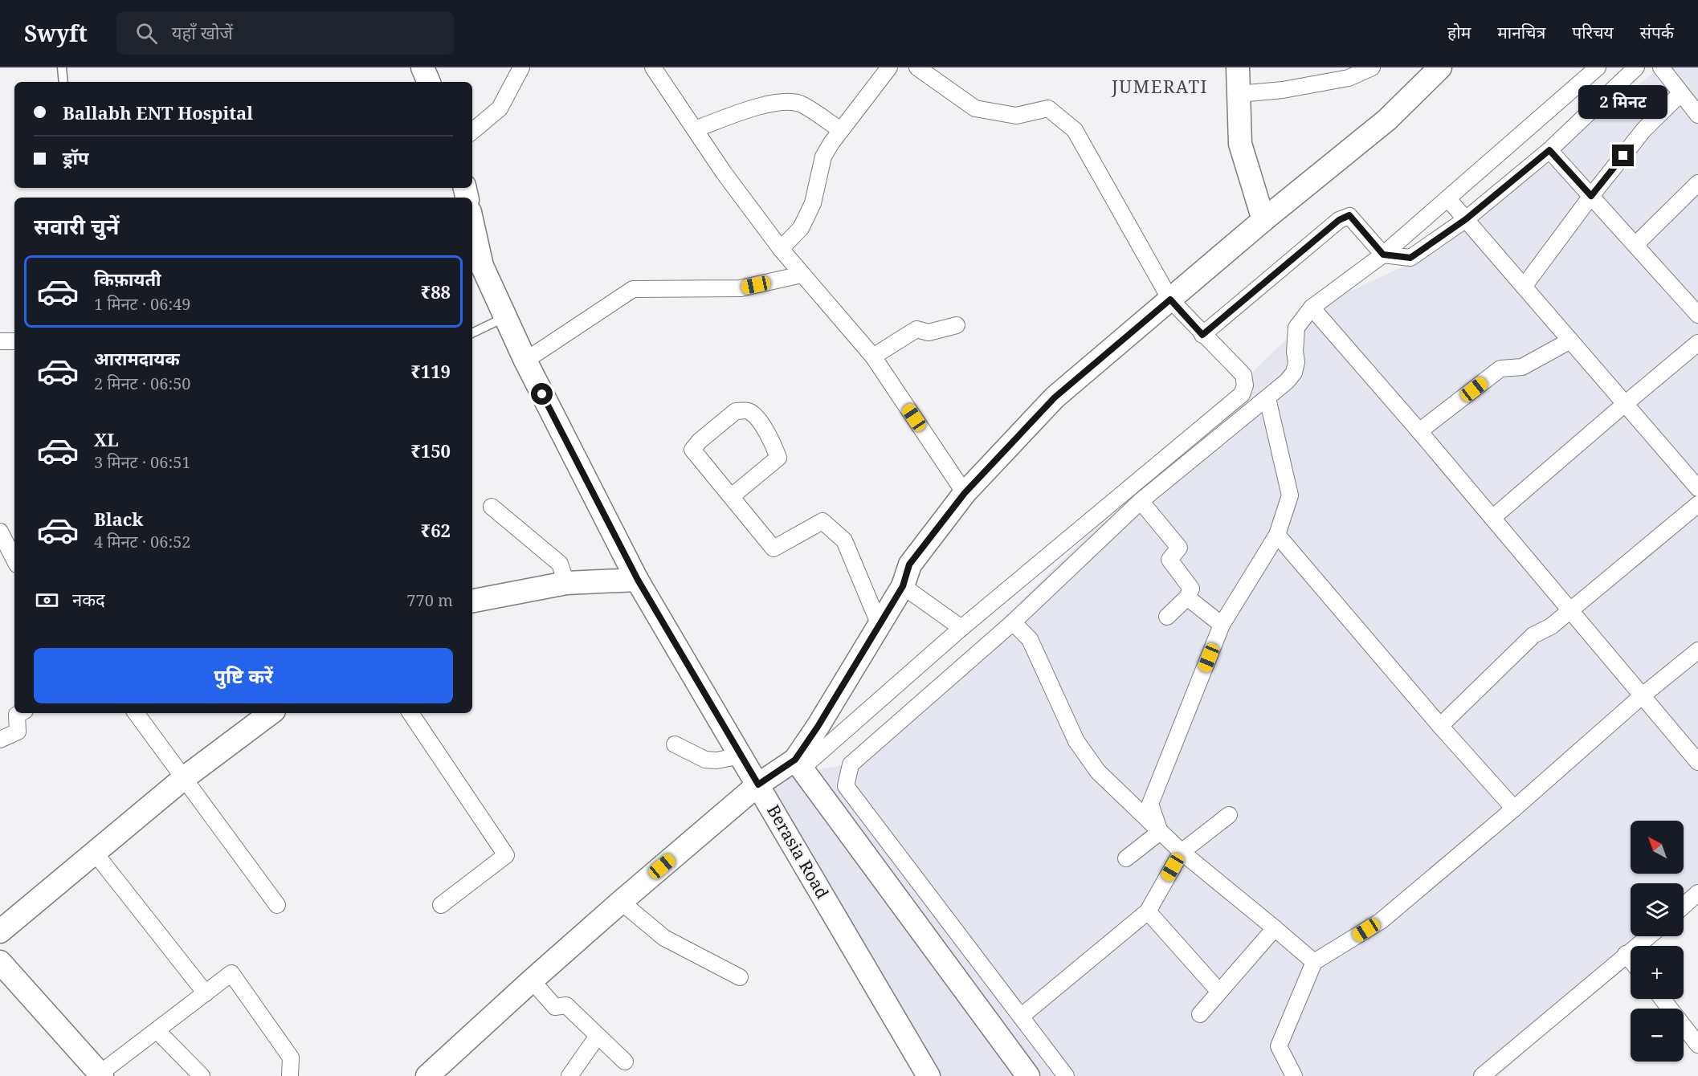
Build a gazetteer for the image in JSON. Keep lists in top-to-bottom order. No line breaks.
{"streets":{"street":["Berasia Road"]},"districts":["JUMERATI"],"north":"top left","page":{"header":"Swyft","search":"यहाँ खोजें","nav":["होम","मानचित्र","परिचय","संपर्क"],"banner":["Ballabh ENT Hospital","ड्रॉप"],"bubble":"2 मिनट","heading":"सवारी चुनें","list":[{"name":"किफ़ायती","note":"1 मिनट · 06:49","value":"₹88"},{"name":"आरामदायक","note":"2 मिनट · 06:50","value":"₹119"},{"name":"XL","note":"3 मिनट · 06:51","value":"₹150"},{"name":"Black","note":"4 मिनट · 06:52","value":"₹62"}],"pay":["नकद","770 m"],"buttons":"पुष्टि करें","map_buttons":["+","−"]}}
